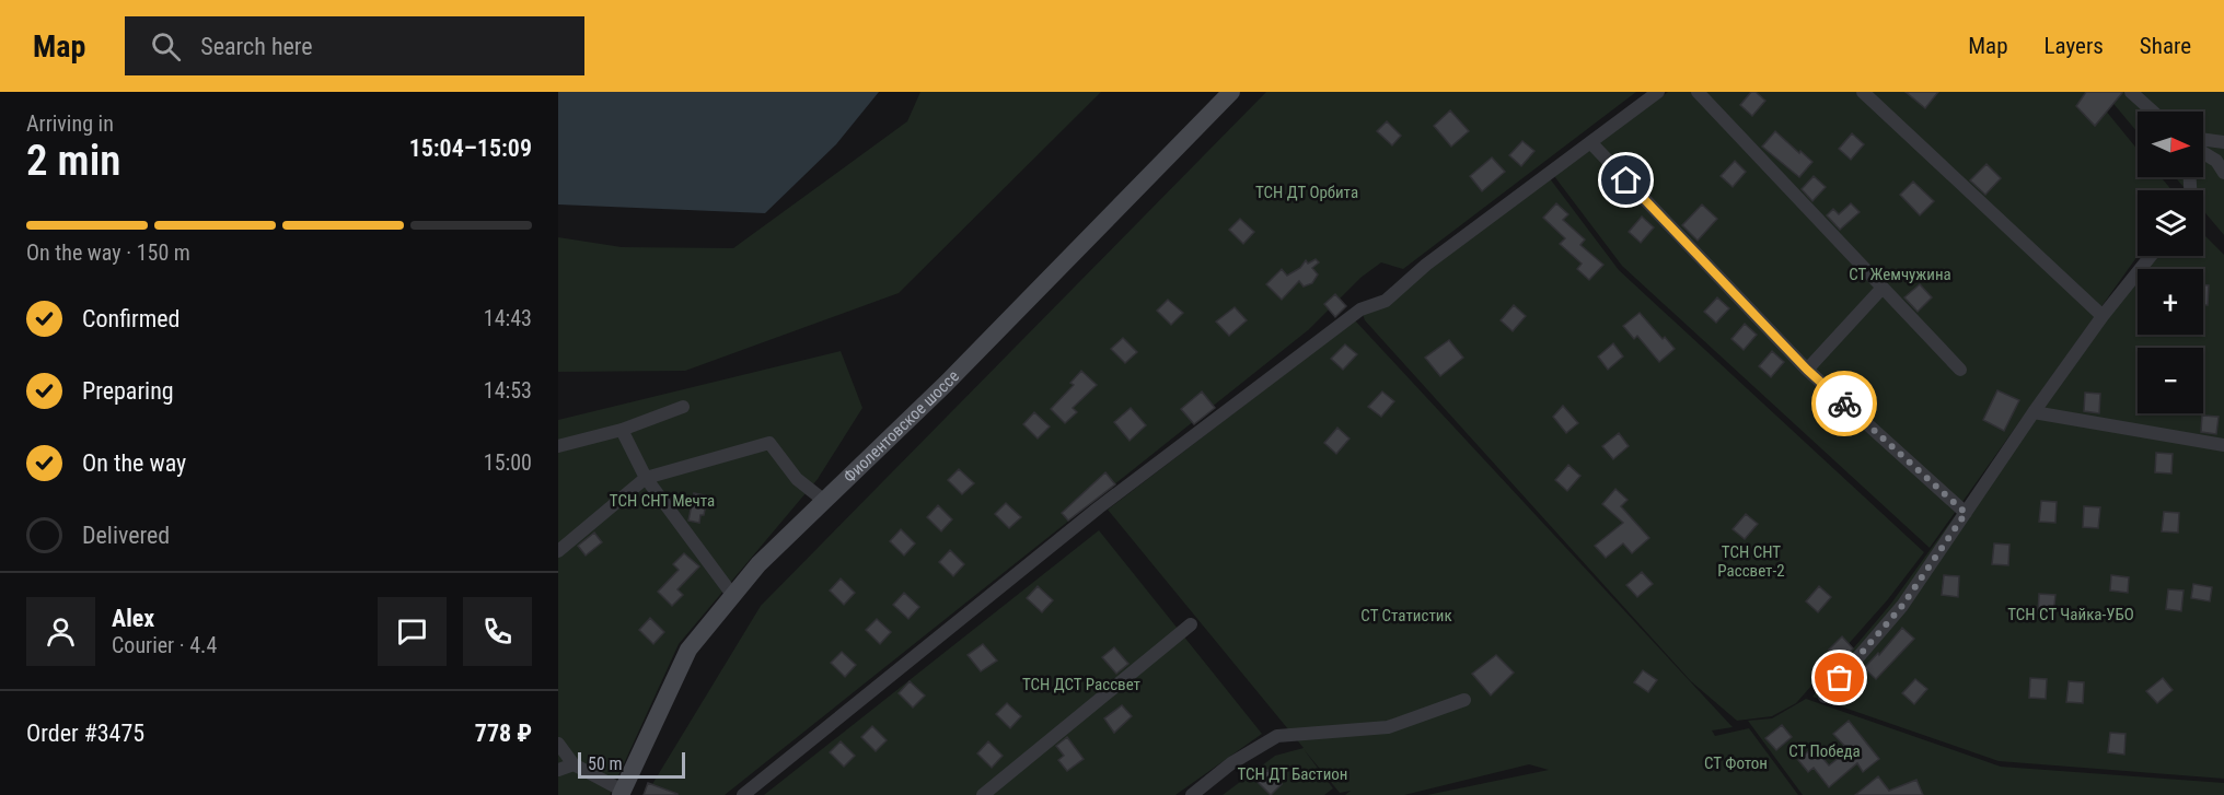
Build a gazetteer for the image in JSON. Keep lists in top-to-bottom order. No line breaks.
{"streets":{"main road":["Фиолентовское шоссе"]},"parks":["ТСН ДТ Орбита","СТ Жемчужина","ТСН СНТ Мечта","ТСН СНТ Рассвет-2","ТСН СТ Чайка-УБО","СТ Статистик","ТСН ДСТ Рассвет","СТ Победа","СТ Фотон","ТСН ДТ Бастион"],"scale_bar":"50 m","north":"right","page":{"header":"Map","search":"Search here","nav":["Map","Layers","Share"],"heading":["2 min","Arriving in","15:04–15:09"],"panel":["Alex","Courier · 4.4","Order #3475","778 ₽"],"map_buttons":["+","−"],"bar":"On the way · 150 m","list":[["Confirmed","14:43"],["Preparing","14:53"],["On the way","15:00"],"Delivered"],"scale":"50 m"}}
